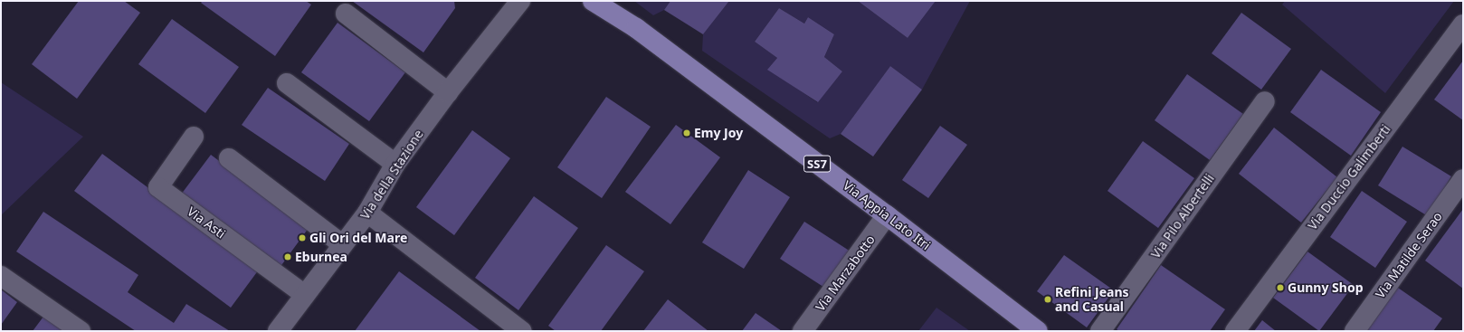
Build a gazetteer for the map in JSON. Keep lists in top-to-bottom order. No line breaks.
{"streets":{"main road":["SS7","Via Appia Lato Itri"],"street":["Via della Stazione","Via Duccio Galimberti","Via Pilo Albertelli","Via Asti","Via Matilde Serao","Via Marzabotto"]},"crossings":[["Via della Stazione","Via Asti"],["Via Appia Lato Itri","Via Marzabotto"]],"places":["Emy Joy","Gli Ori del Mare","Eburnea","Gunny Shop","Refini Jeans and Casual"]}
